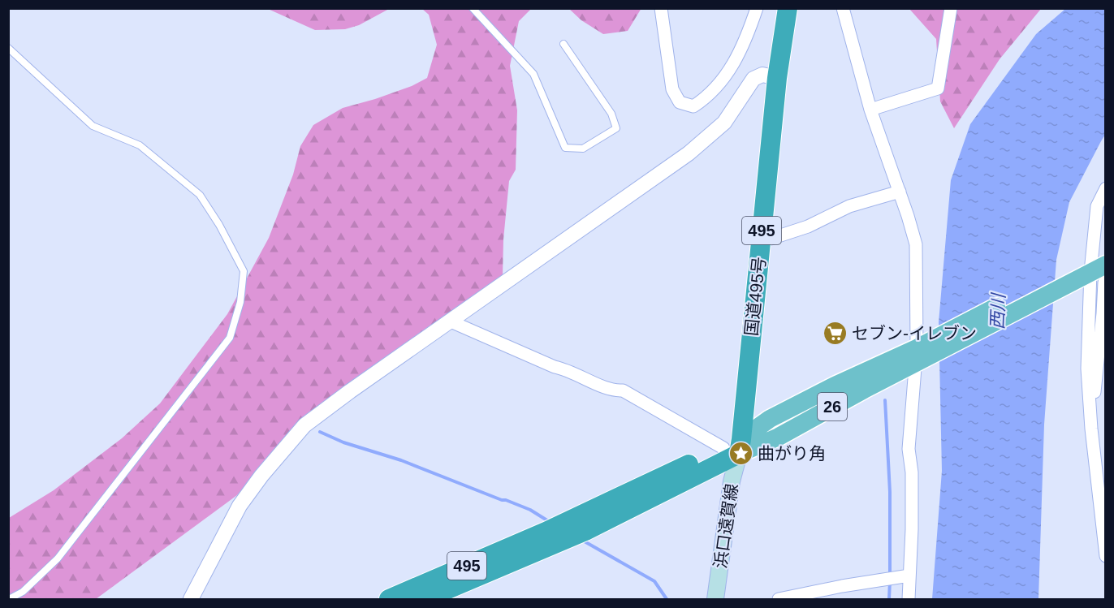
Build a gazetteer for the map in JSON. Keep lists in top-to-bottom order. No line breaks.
{"streets":{"highway":["495","国道495号"],"main road":["26","浜口遠賀線"]},"crossings":[["495","国道495号"],["495","26"],["495","浜口遠賀線"],["国道495号","26"],["国道495号","浜口遠賀線"],["26","浜口遠賀線"]],"water":["西川"],"places":{"supermarket":["セブン-イレブン"],"place":["曲がり角"]}}
